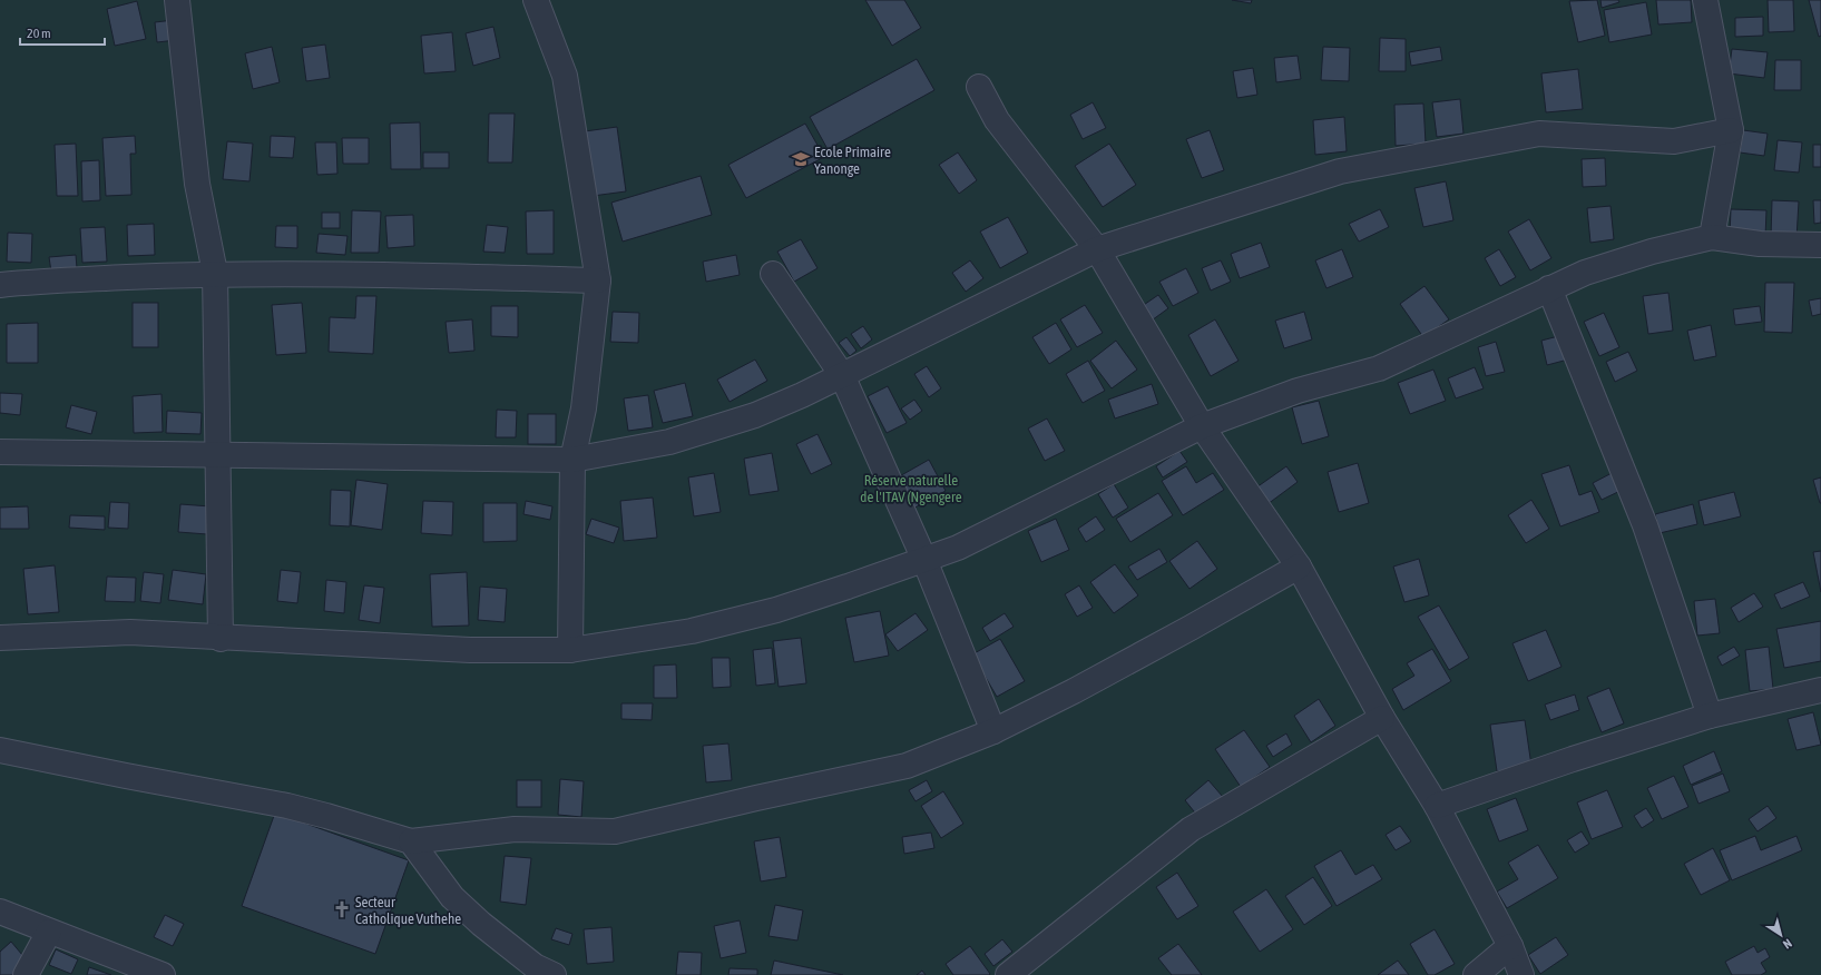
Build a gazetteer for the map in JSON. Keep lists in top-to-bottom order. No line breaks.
{"parks":["Réserve naturelle de l'ITAV (Ngengere"],"places":{"school or university":["Ecole Primaire Yanonge"],"church":["Secteur Catholique Vuthehe"]},"scale_bar":"20 m","north":"bottom right"}
